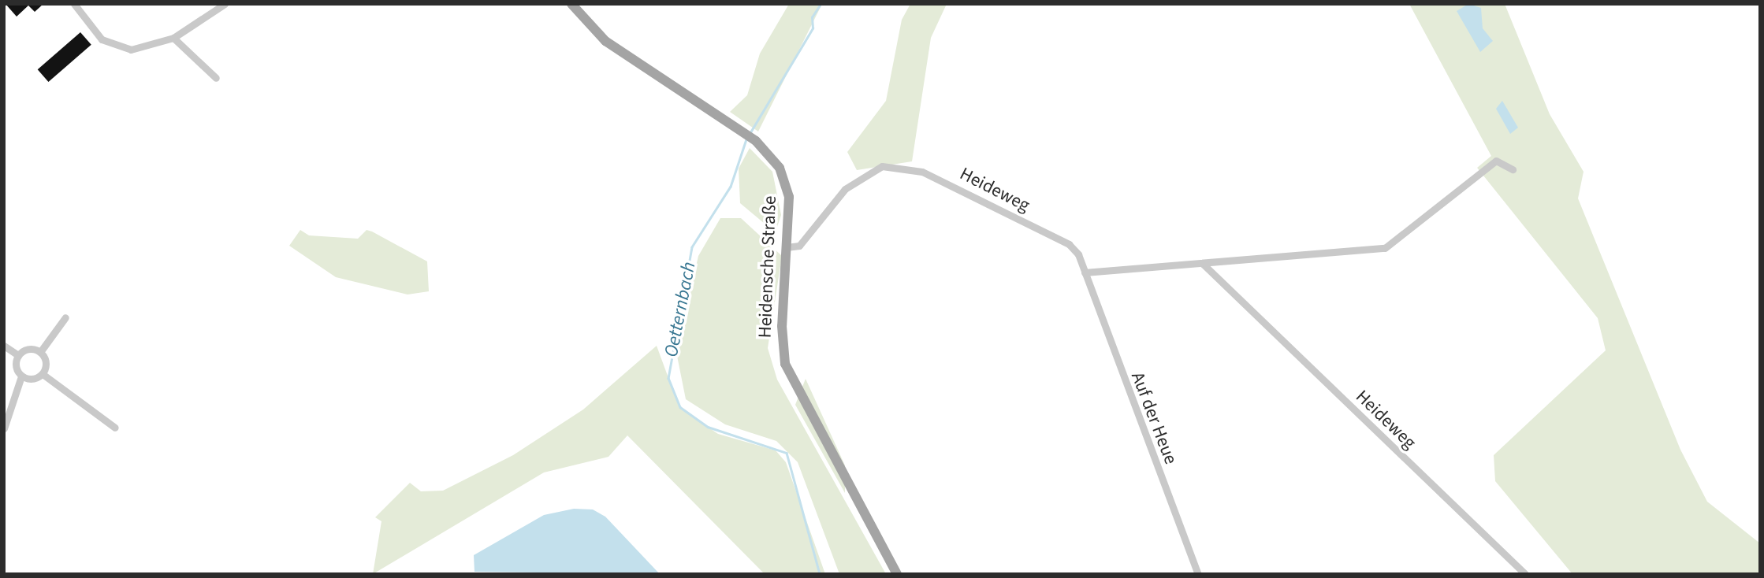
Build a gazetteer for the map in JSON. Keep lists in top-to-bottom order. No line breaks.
{"streets":{"main road":["Heidensche Straße"],"street":["Heideweg","Auf der Heue"]},"crossings":[["Heideweg","Heidensche Straße"],["Heideweg","Auf der Heue"]],"water":["Oetternbach"]}
